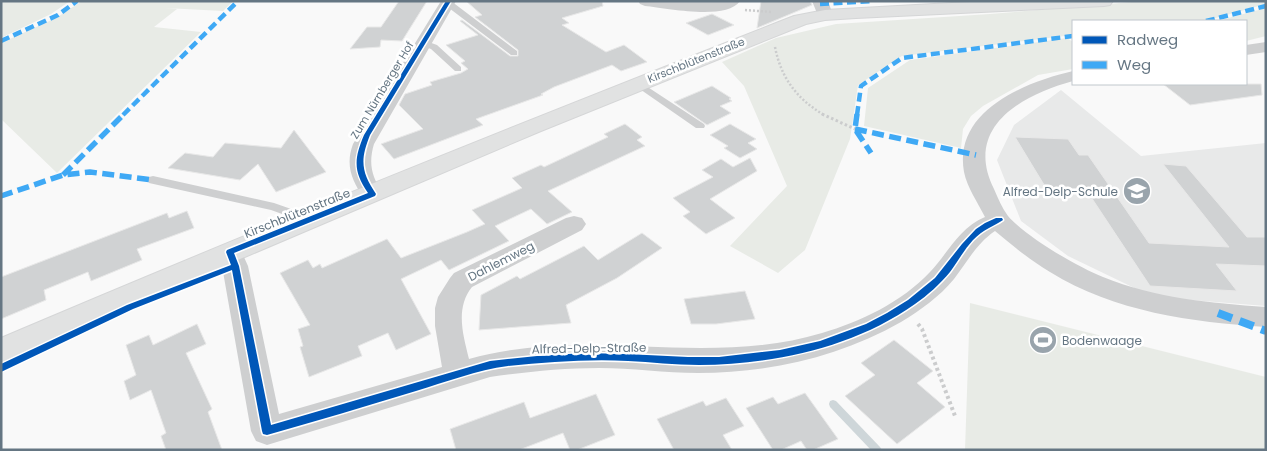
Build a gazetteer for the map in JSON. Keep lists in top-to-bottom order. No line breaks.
{"streets":{"main road":["Kirschblütenstraße"],"street":["Zum Nürnberger Hof","Dahlemweg","Alfred-Delp-Straße"]},"crossings":[["Kirschblütenstraße","Zum Nürnberger Hof"],["Kirschblütenstraße","Alfred-Delp-Straße"],["Dahlemweg","Alfred-Delp-Straße"]],"places":{"school or university":["Alfred-Delp-Schule"],"sports":["Bodenwaage"]},"legend":["Radweg","Weg"]}
